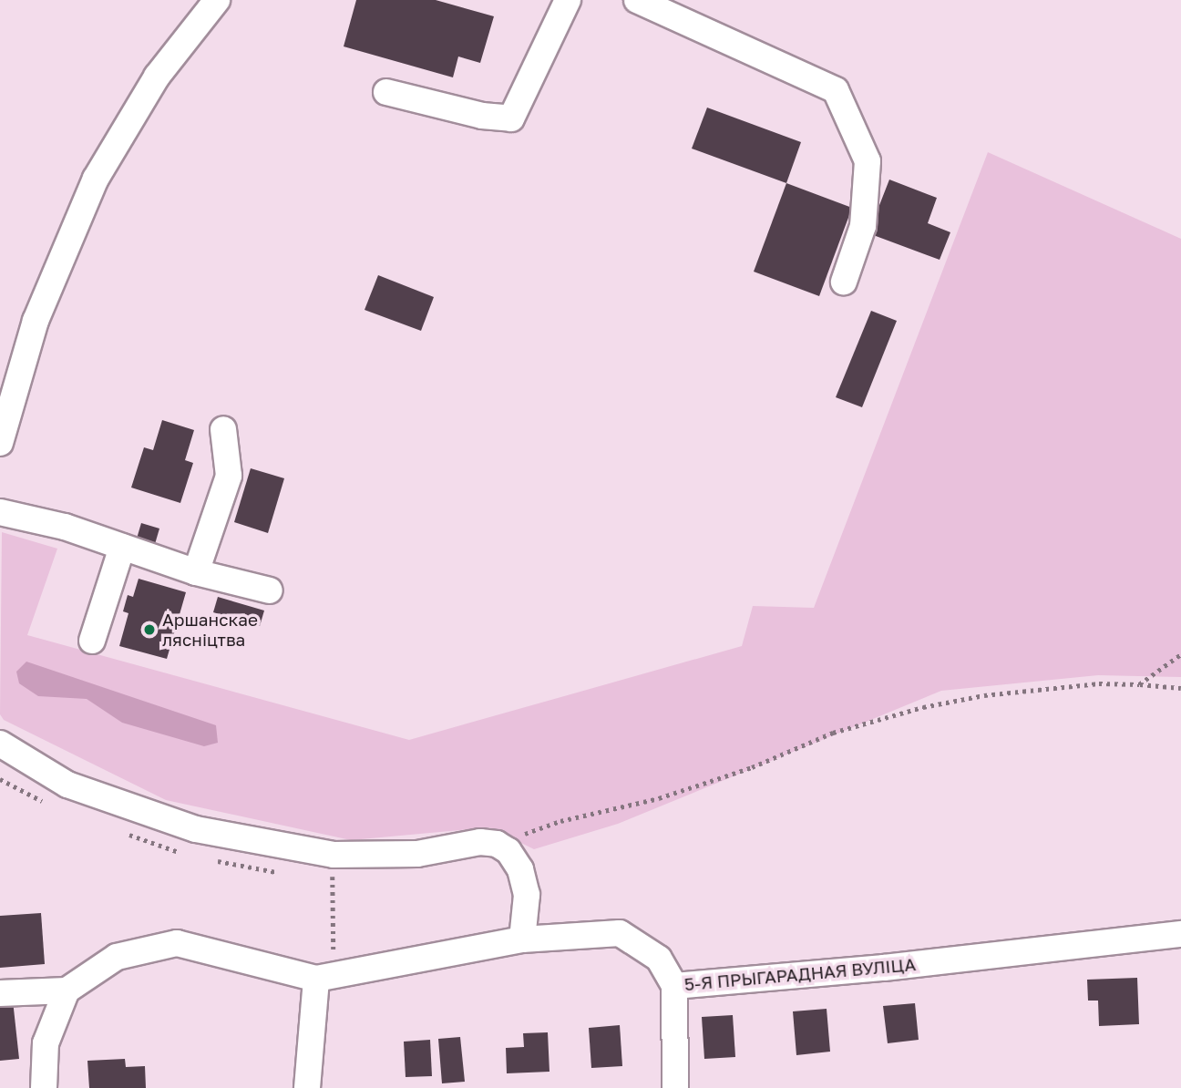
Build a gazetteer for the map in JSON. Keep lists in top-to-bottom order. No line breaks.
{"streets":{"street":["5-Я ПРЫГАРАДНАЯ ВУЛІЦА"]},"places":["Аршанскае лясніцтва"]}
